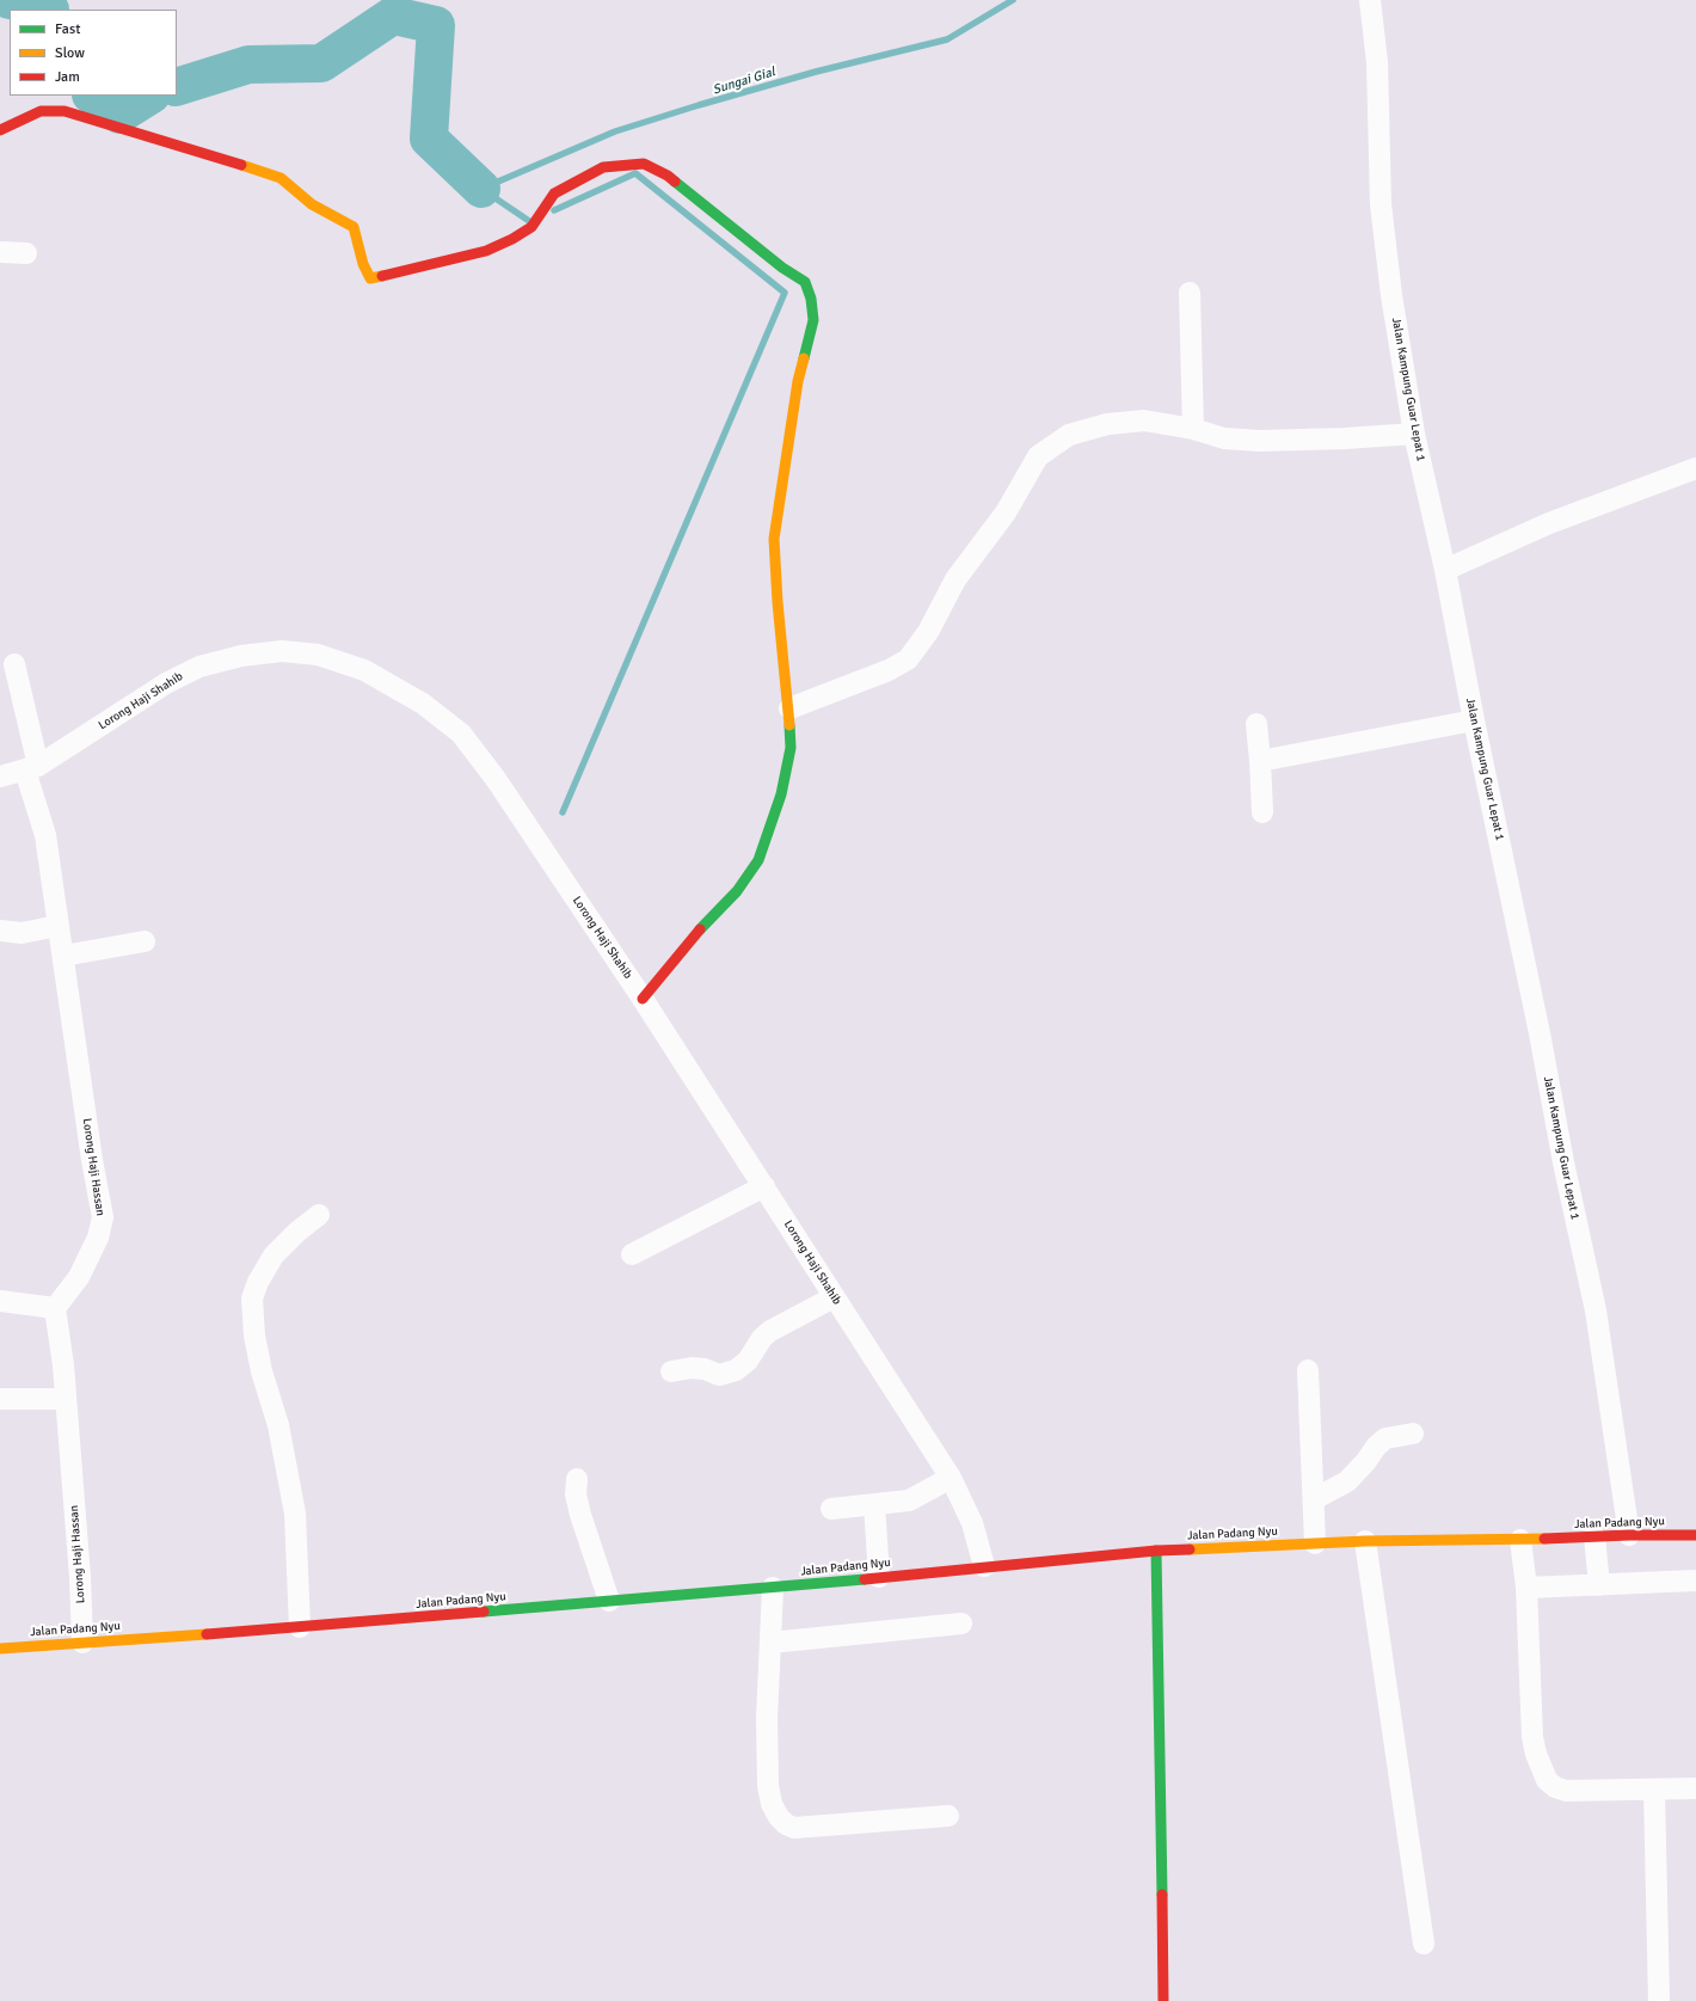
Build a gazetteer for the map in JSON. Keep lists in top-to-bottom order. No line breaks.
{"streets":{"street":["Jalan Kampung Guar Lepat 1","Lorong Haji Shahib","Lorong Haji Hassan","Jalan Padang Nyu"]},"crossings":[["Jalan Kampung Guar Lepat 1","Jalan Padang Nyu"],["Lorong Haji Shahib","Lorong Haji Hassan"],["Lorong Haji Shahib","Jalan Padang Nyu"],["Lorong Haji Hassan","Jalan Padang Nyu"]],"water":["Sungai Gial"],"legend":["Fast","Slow","Jam"]}
